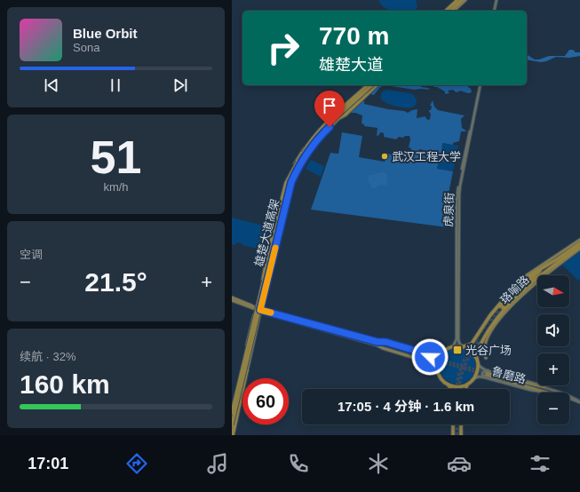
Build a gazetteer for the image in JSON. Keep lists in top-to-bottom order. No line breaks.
{"streets":{"highway":["雄楚大道高架","珞喻路"],"main road":["虎泉街","鲁磨路"]},"crossings":[["珞喻路","鲁磨路"]],"places":{"other":["武汉工程大学"],"transit":["光谷广场"]},"north":"right","page":{"turn":["770 m","雄楚大道"],"song":["Blue Orbit","Sona"],"tile":[["51","km/h"],"空调",["续航 · 32%","160 km"]],"heat":["−","21.5°","+"],"map_buttons":["+","−"],"limit":"60","trip":"17:05 · 4 分钟 · 1.6 km","tabs":"17:01"}}
